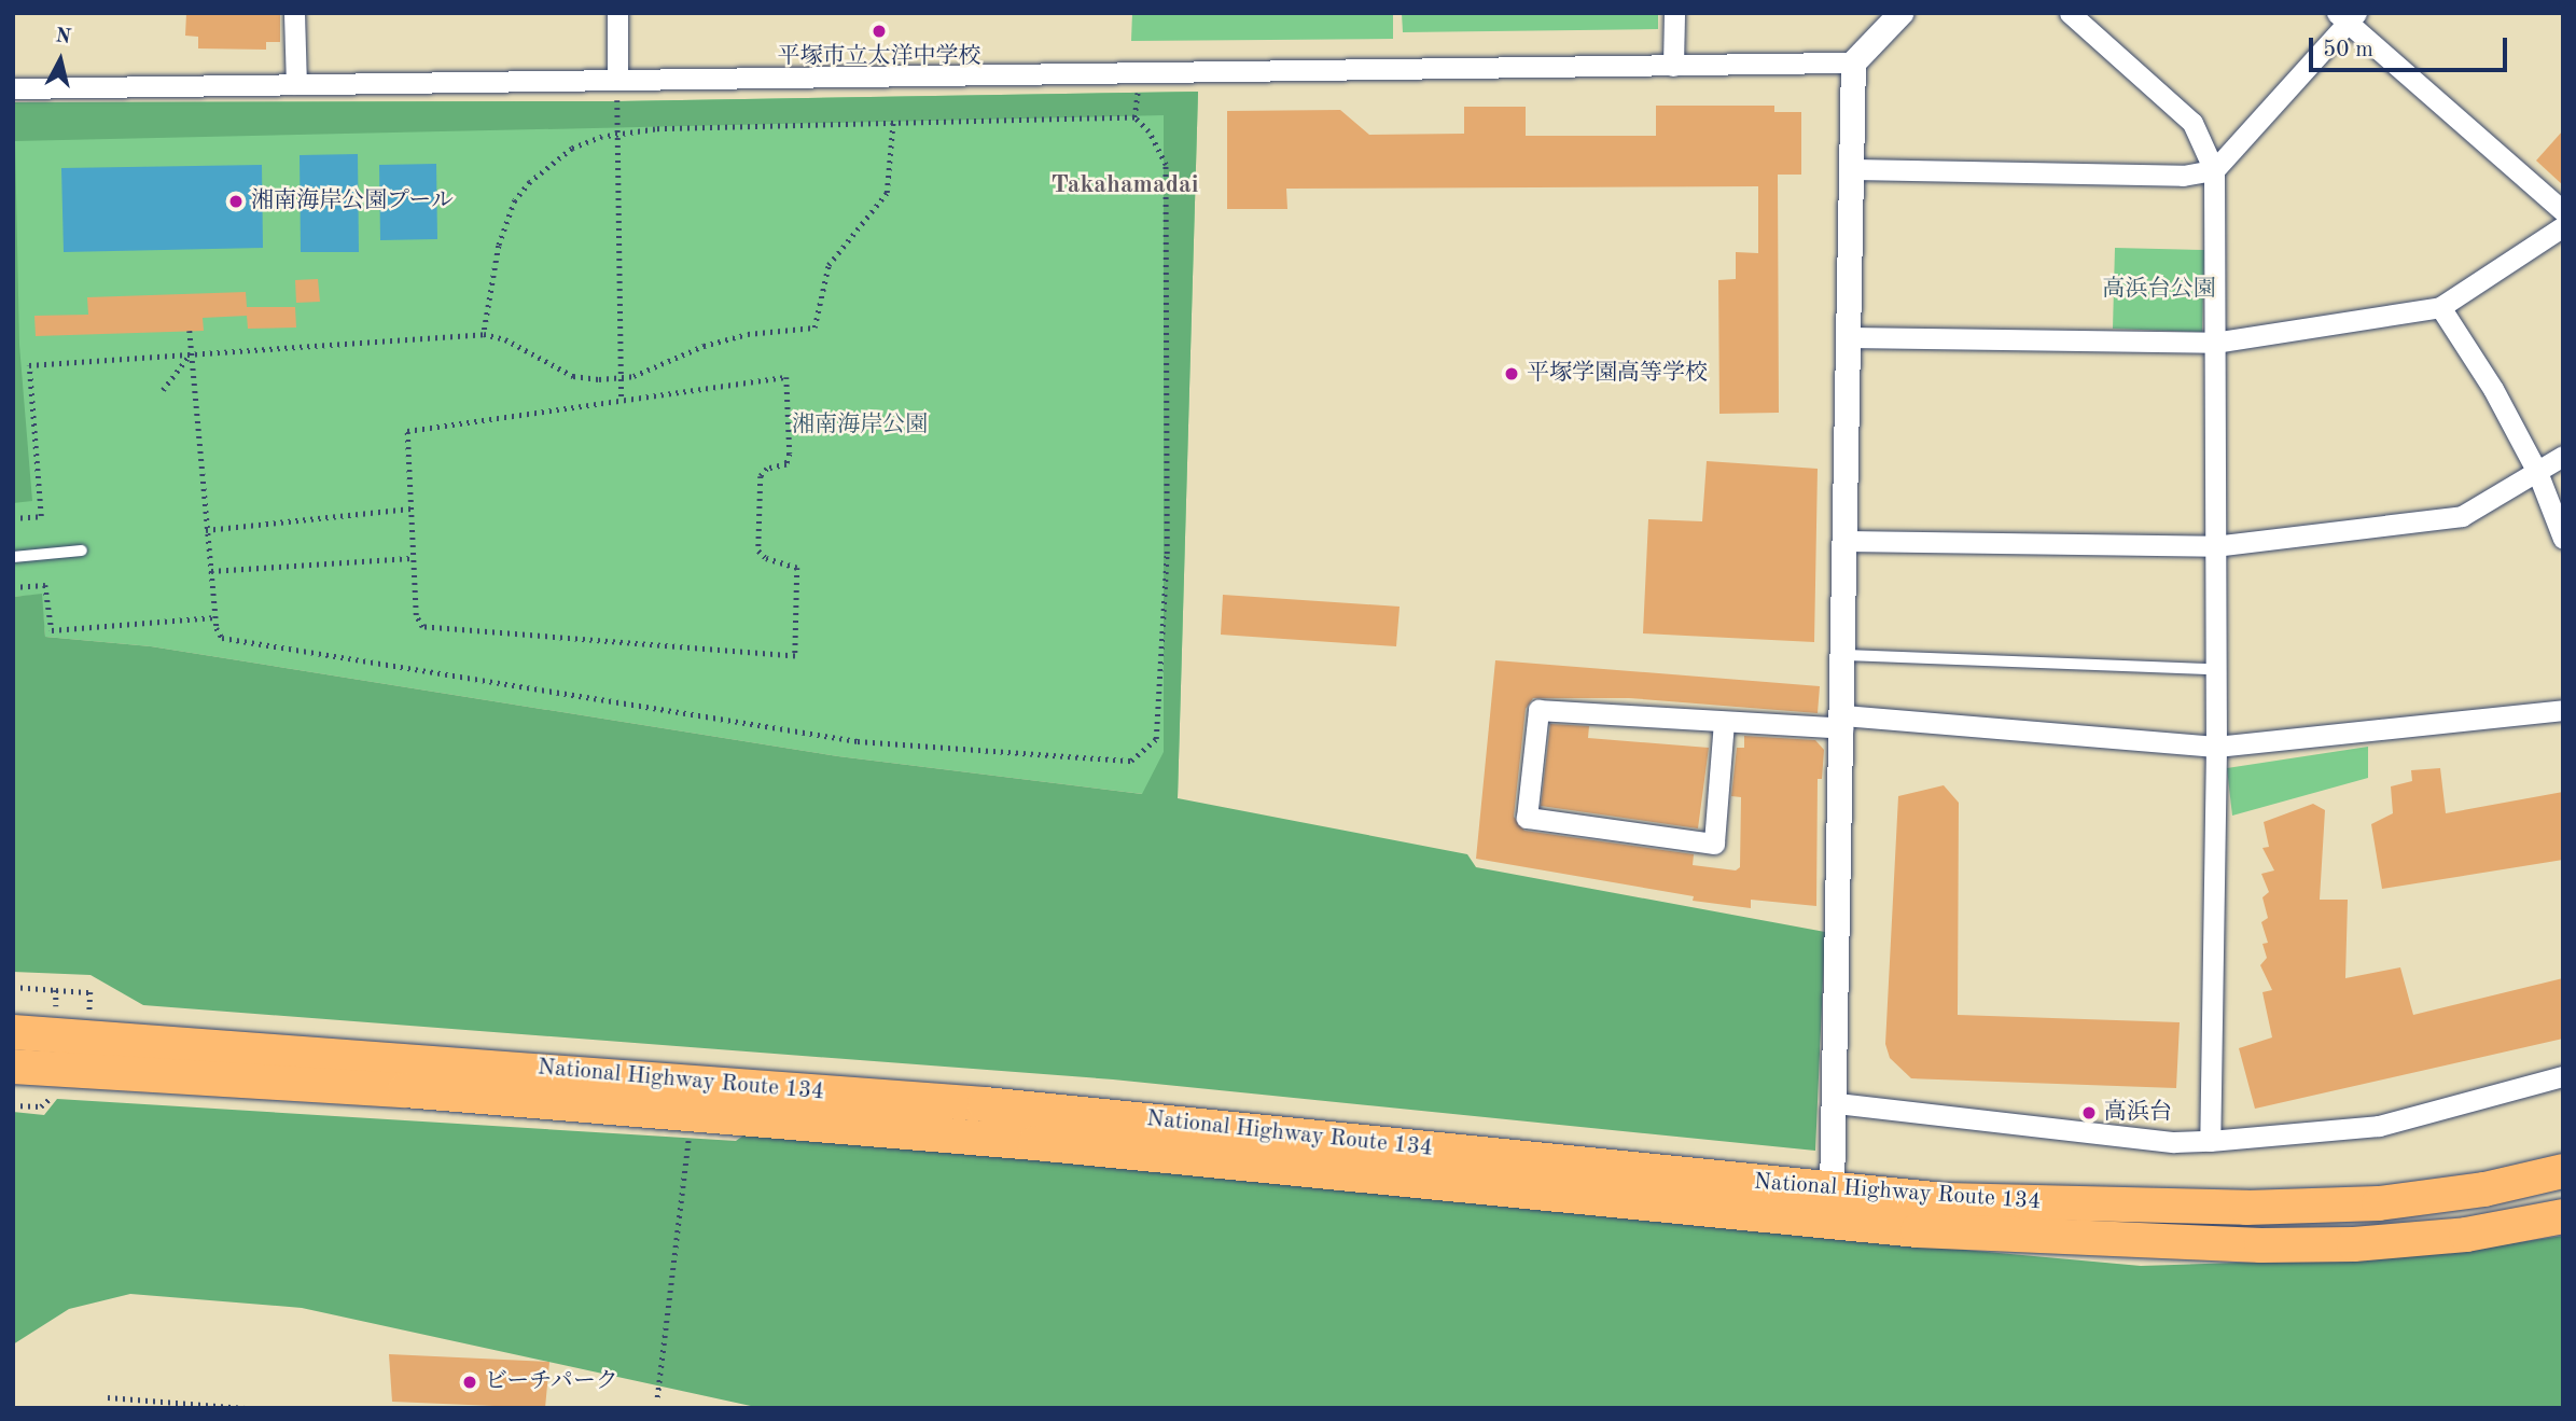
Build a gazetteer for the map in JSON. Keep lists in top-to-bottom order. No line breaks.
{"streets":{"highway":["National Highway Route 134"]},"districts":["Takahamadai"],"parks":["高浜台公園","湘南海岸公園"],"places":["平塚市立太洋中学校","湘南海岸公園プール","平塚学園高等学校","高浜台","ビーチパーク"],"scale_bar":"50 m","north":"top"}
